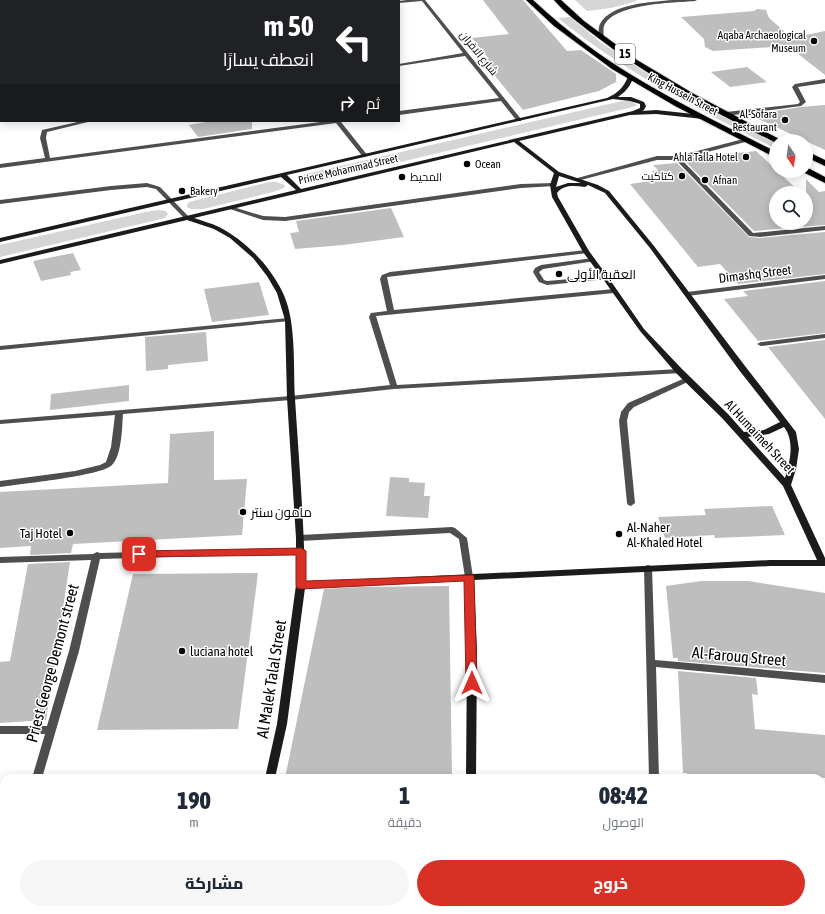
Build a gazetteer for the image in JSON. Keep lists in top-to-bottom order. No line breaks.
{"streets":{"highway":["15","King Hussein Street"],"main road":["Prince Mohammad Street","Al Humaimeh Street","Al Malek Talal Street"],"street":["شارع الافران","Dimashq Street","Al-Farouq Street","Priest George Demont street"]},"crossings":[["شارع الافران","Prince Mohammad Street"],["King Hussein Street","Prince Mohammad Street"],["Prince Mohammad Street","Al Malek Talal Street"],["Dimashq Street","Al Humaimeh Street"]],"places":["Aqaba Archaeological Museum","Al-Sofara Restaurant","Ahla Talla Hotel","Ocean","كتاكيت","المحيط","Afnan","Bakery","العقبة الأولى","مامون سنتر","Taj Hotel","Al-Naher Al-Khaled Hotel","luciana hotel"],"north":"bottom","page":{"turn":["50 m","انعطف يسارًا"],"then":"ثم","eta":["08:42","الوصول","1","دقيقة","190","m"],"buttons":["خروج","مشاركة"]}}
